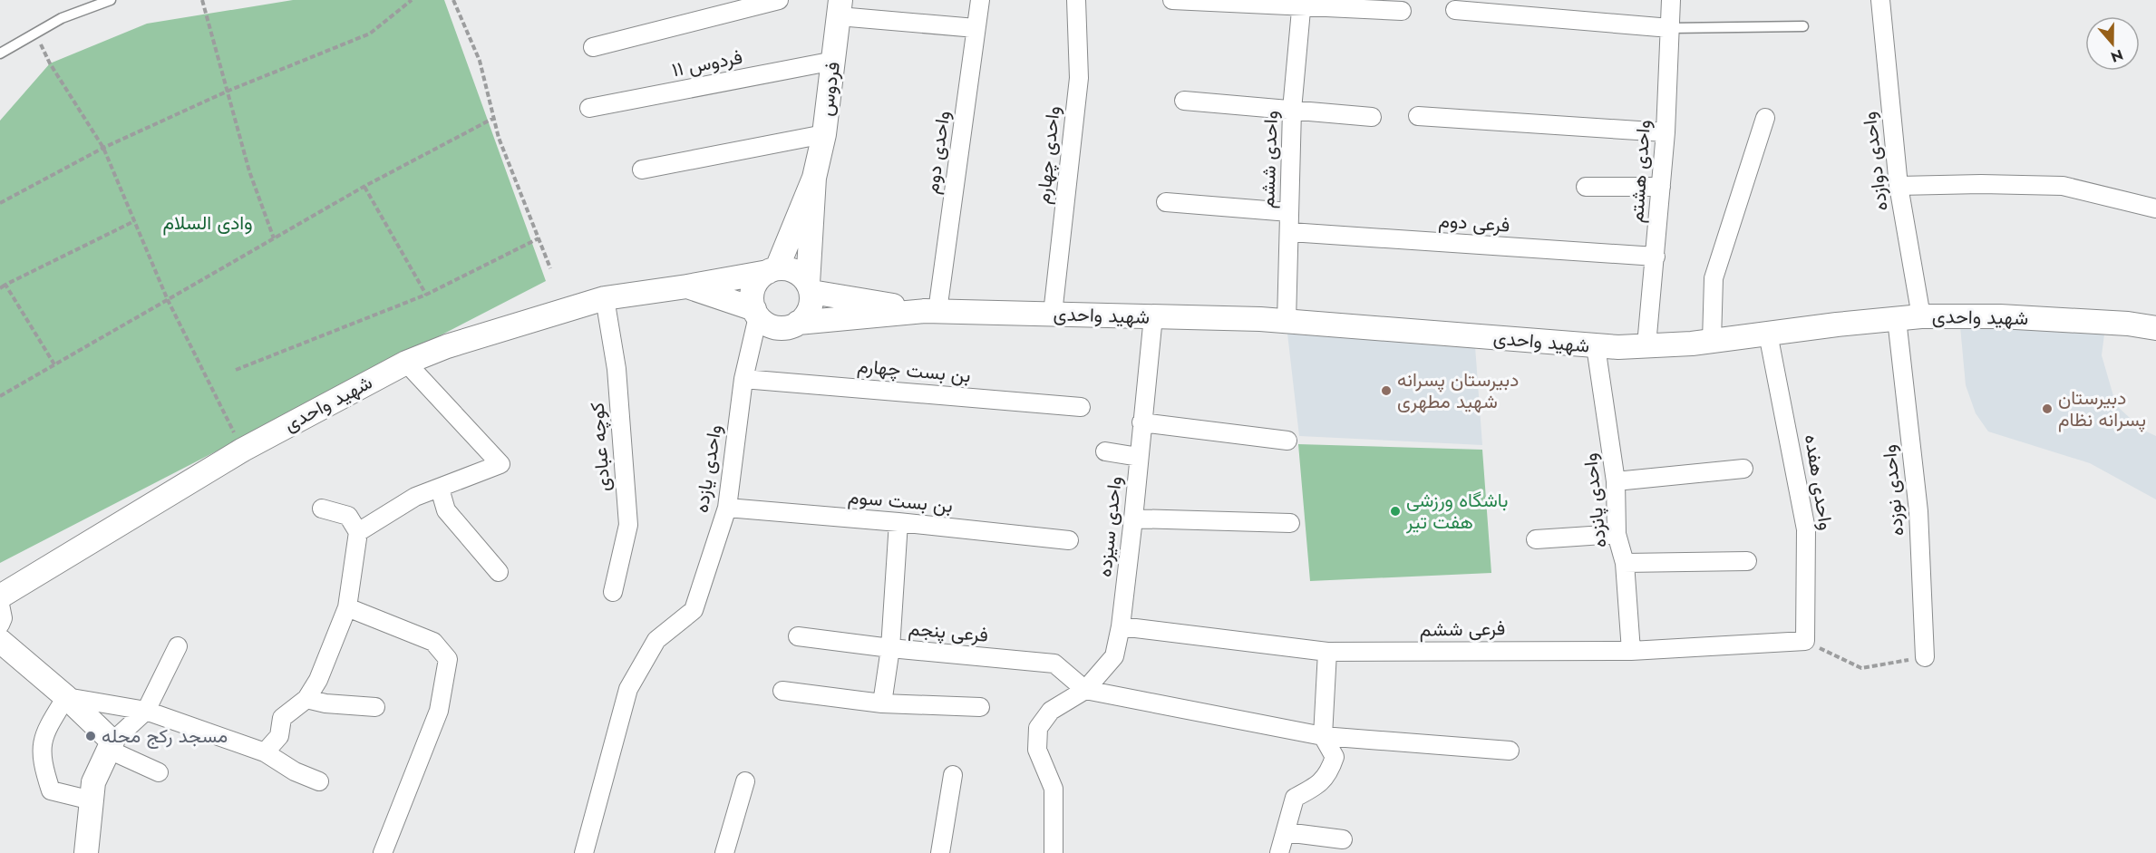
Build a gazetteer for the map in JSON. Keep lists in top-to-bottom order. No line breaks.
{"streets":{"street":["فردوس ۱۱","فردوس","واحدی دوم","واحدی چهارم","واحدی ششم","واحدی دوازده","واحدی هشتم","فرعی دوم","شهید واحدی","بن بست چهارم","کوچه عبادی","واحدی یازده","واحدی هفده","واحدی نوزده","واحدی پانزده","بن بست سوم","واحدی سیزده","فرعی ششم","فرعی پنجم"]},"crossings":[["فردوس ۱۱","فردوس"],["واحدی دوم","شهید واحدی"],["واحدی چهارم","شهید واحدی"],["واحدی ششم","فرعی دوم"],["واحدی ششم","شهید واحدی"],["واحدی دوازده","شهید واحدی"],["واحدی هشتم","فرعی دوم"],["واحدی هشتم","شهید واحدی"],["شهید واحدی","کوچه عبادی"],["شهید واحدی","واحدی یازده"],["شهید واحدی","واحدی هفده"],["شهید واحدی","واحدی نوزده"],["شهید واحدی","واحدی پانزده"],["شهید واحدی","واحدی سیزده"],["بن بست چهارم","واحدی یازده"],["واحدی یازده","بن بست سوم"],["واحدی هفده","فرعی ششم"],["واحدی پانزده","فرعی ششم"],["واحدی سیزده","فرعی ششم"],["واحدی سیزده","فرعی پنجم"]],"parks":["وادی السلام"],"places":["دبیرستان پسرانه شهید مطهری","دبیرستان پسرانه نظام","باشگاه ورزشی هفت تیر","مسجد رکج محله"],"north":"bottom"}
